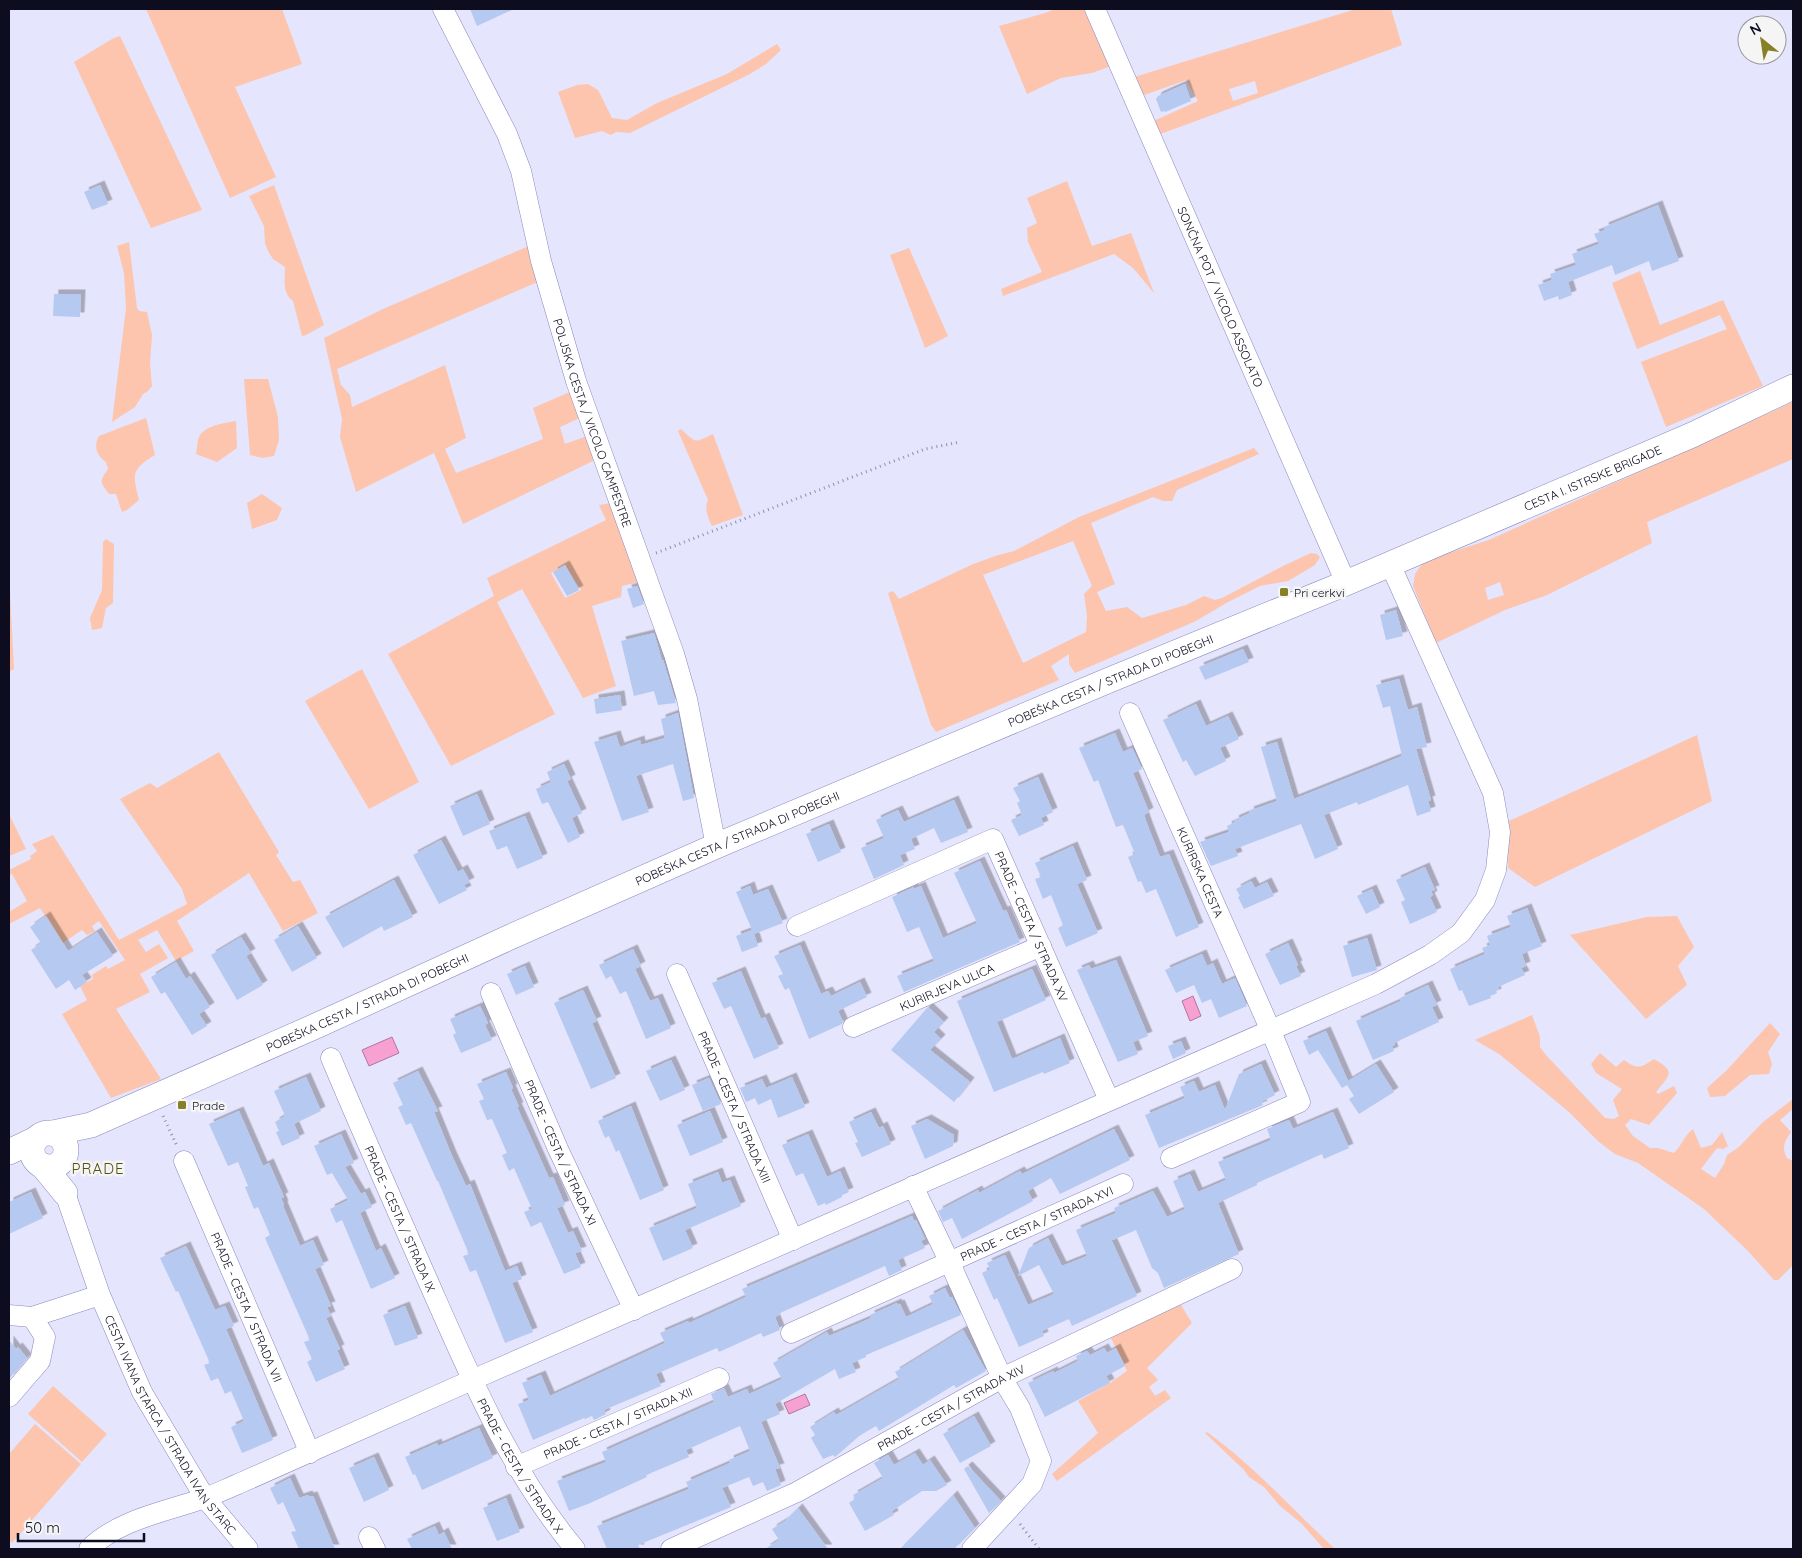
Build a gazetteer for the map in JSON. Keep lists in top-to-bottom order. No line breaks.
{"streets":{"street":["SONČNA POT / VICOLO ASSOLATO","POLJSKA CESTA / VICOLO CAMPESTRE","CESTA I. ISTRSKE BRIGADE","POBEŠKA CESTA / STRADA DI POBEGHI","KURIRSKA CESTA","PRADE - CESTA / STRADA XV","KURIRJEVA ULICA","PRADE - CESTA / STRADA XIII","PRADE - CESTA / STRADA XI","PRADE - CESTA / STRADA IX","PRADE - CESTA / STRADA XVI","PRADE - CESTA / STRADA VII","PRADE - CESTA / STRADA XIV","PRADE - CESTA / STRADA XII","CESTA IVANA STARCA / STRADA IVAN STARC","PRADE - CESTA / STRADA X"]},"crossings":[["SONČNA POT / VICOLO ASSOLATO","POBEŠKA CESTA / STRADA DI POBEGHI"],["POLJSKA CESTA / VICOLO CAMPESTRE","POBEŠKA CESTA / STRADA DI POBEGHI"],["CESTA I. ISTRSKE BRIGADE","POBEŠKA CESTA / STRADA DI POBEGHI"],["POBEŠKA CESTA / STRADA DI POBEGHI","CESTA IVANA STARCA / STRADA IVAN STARC"],["PRADE - CESTA / STRADA XV","KURIRJEVA ULICA"],["PRADE - CESTA / STRADA IX","PRADE - CESTA / STRADA X"],["PRADE - CESTA / STRADA XVI","PRADE - CESTA / STRADA XIV"],["PRADE - CESTA / STRADA XII","PRADE - CESTA / STRADA X"]],"districts":["PRADE"],"places":{"transit":["Pri cerkvi","Prade"]},"scale_bar":"50 m","north":"top left"}
